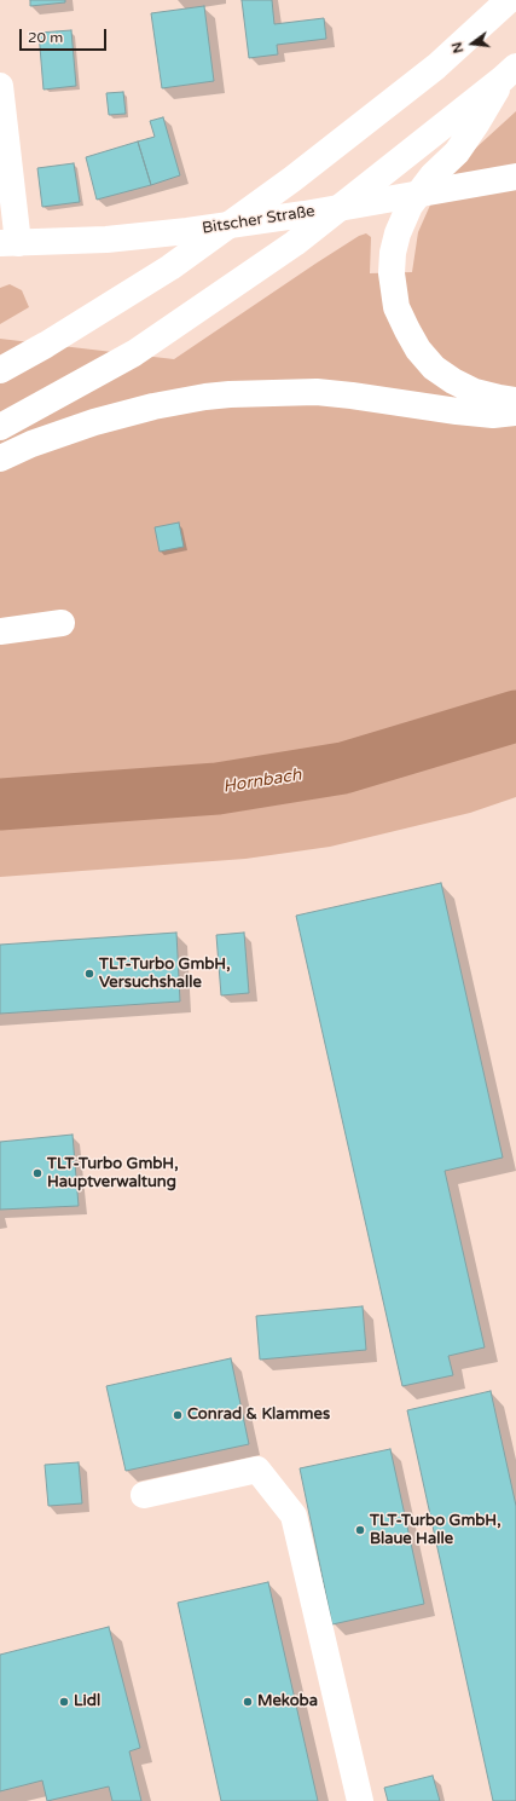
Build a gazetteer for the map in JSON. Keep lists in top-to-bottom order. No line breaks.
{"streets":{"main road":["Bitscher Straße"]},"water":["Hornbach"],"places":["TLT-Turbo GmbH, Versuchshalle","TLT-Turbo GmbH, Hauptverwaltung","Conrad & Klammes","TLT-Turbo GmbH, Blaue Halle","Lidl","Mekoba"],"scale_bar":"20 m","north":"left"}
